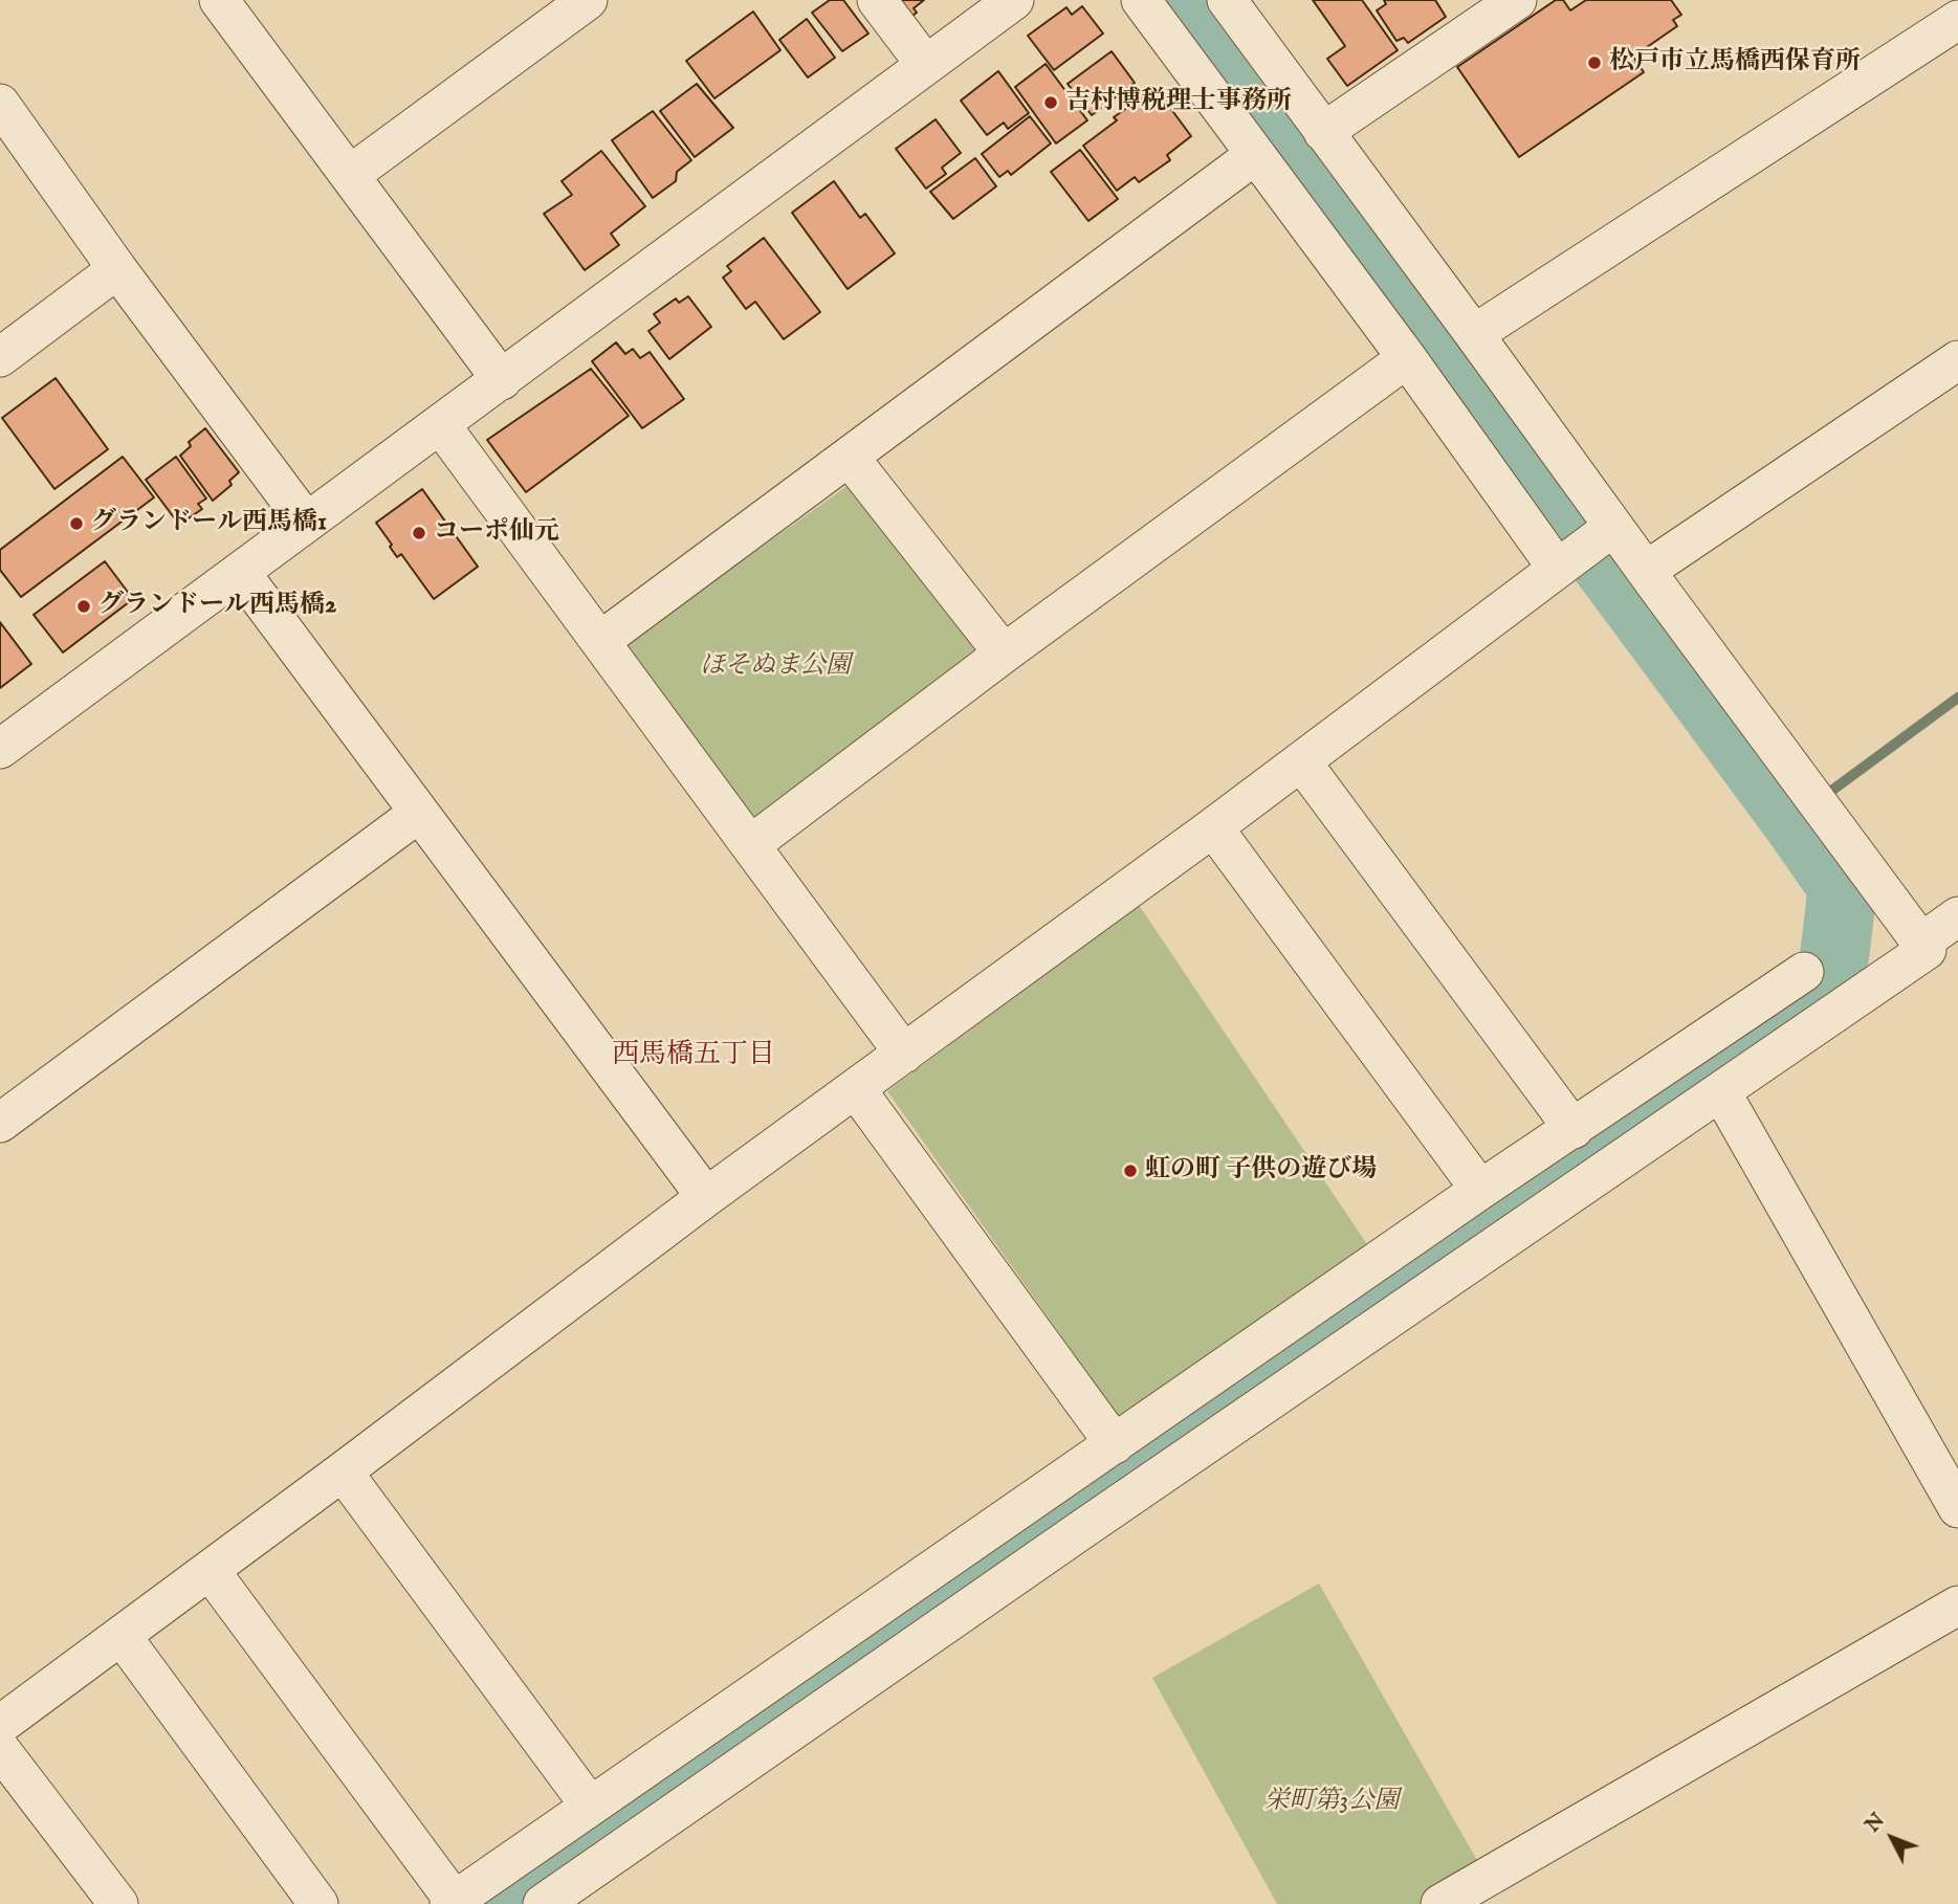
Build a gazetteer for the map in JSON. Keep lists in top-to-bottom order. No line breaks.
{"districts":["西馬橋五丁目"],"parks":["ほそぬま公園","栄町第3公園"],"places":["松戸市立馬橋西保育所","吉村博税理士事務所","グランドール西馬橋1","コーポ仙元","グランドール西馬橋2","虹の町 子供の遊び場"],"north":"top left"}
